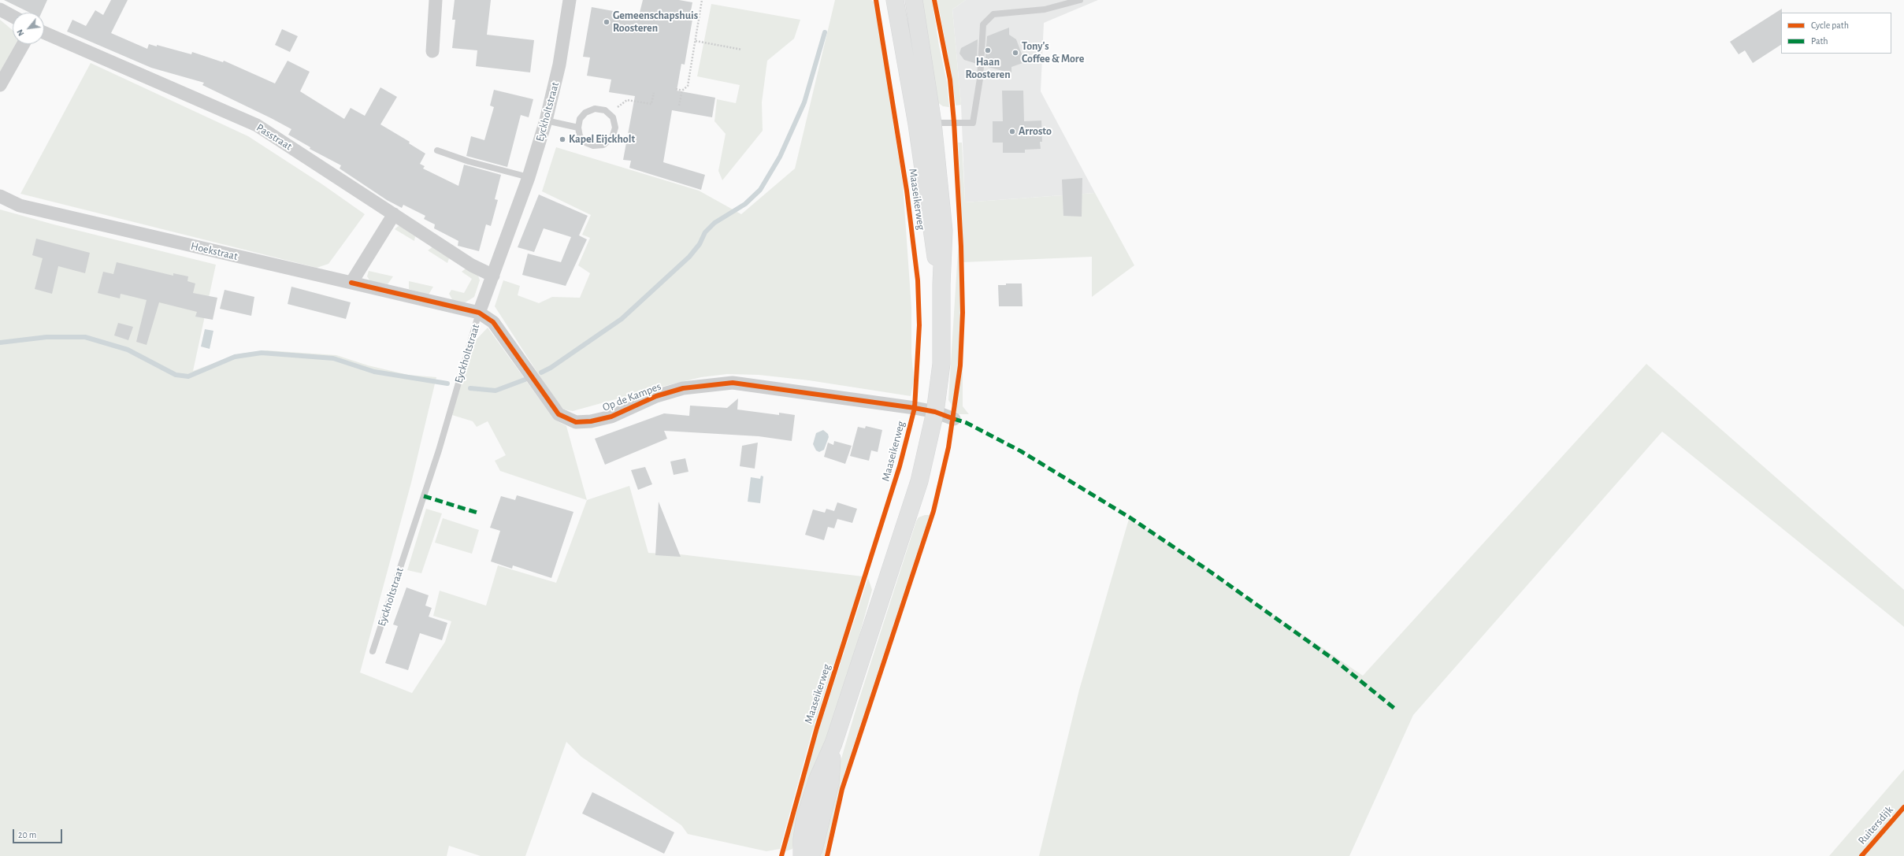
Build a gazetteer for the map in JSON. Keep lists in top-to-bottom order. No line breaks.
{"streets":{"main road":["Maaseikerweg"],"street":["Eyckholtstraat","Passtraat","Hoekstraat","Op de Kampes"],"cycle path":["Ruitersdijk"]},"crossings":[["Eyckholtstraat","Passtraat"],["Eyckholtstraat","Hoekstraat"],["Eyckholtstraat","Op de Kampes"],["Maaseikerweg","Op de Kampes"],["Hoekstraat","Op de Kampes"]],"places":["Gemeenschapshuis Roosteren","Haan Roosteren","Tony's Coffee & More","Arrosto","Kapel Eijckholt"],"legend":["Cycle path","Path"],"scale_bar":"20 m","north":"bottom left"}
